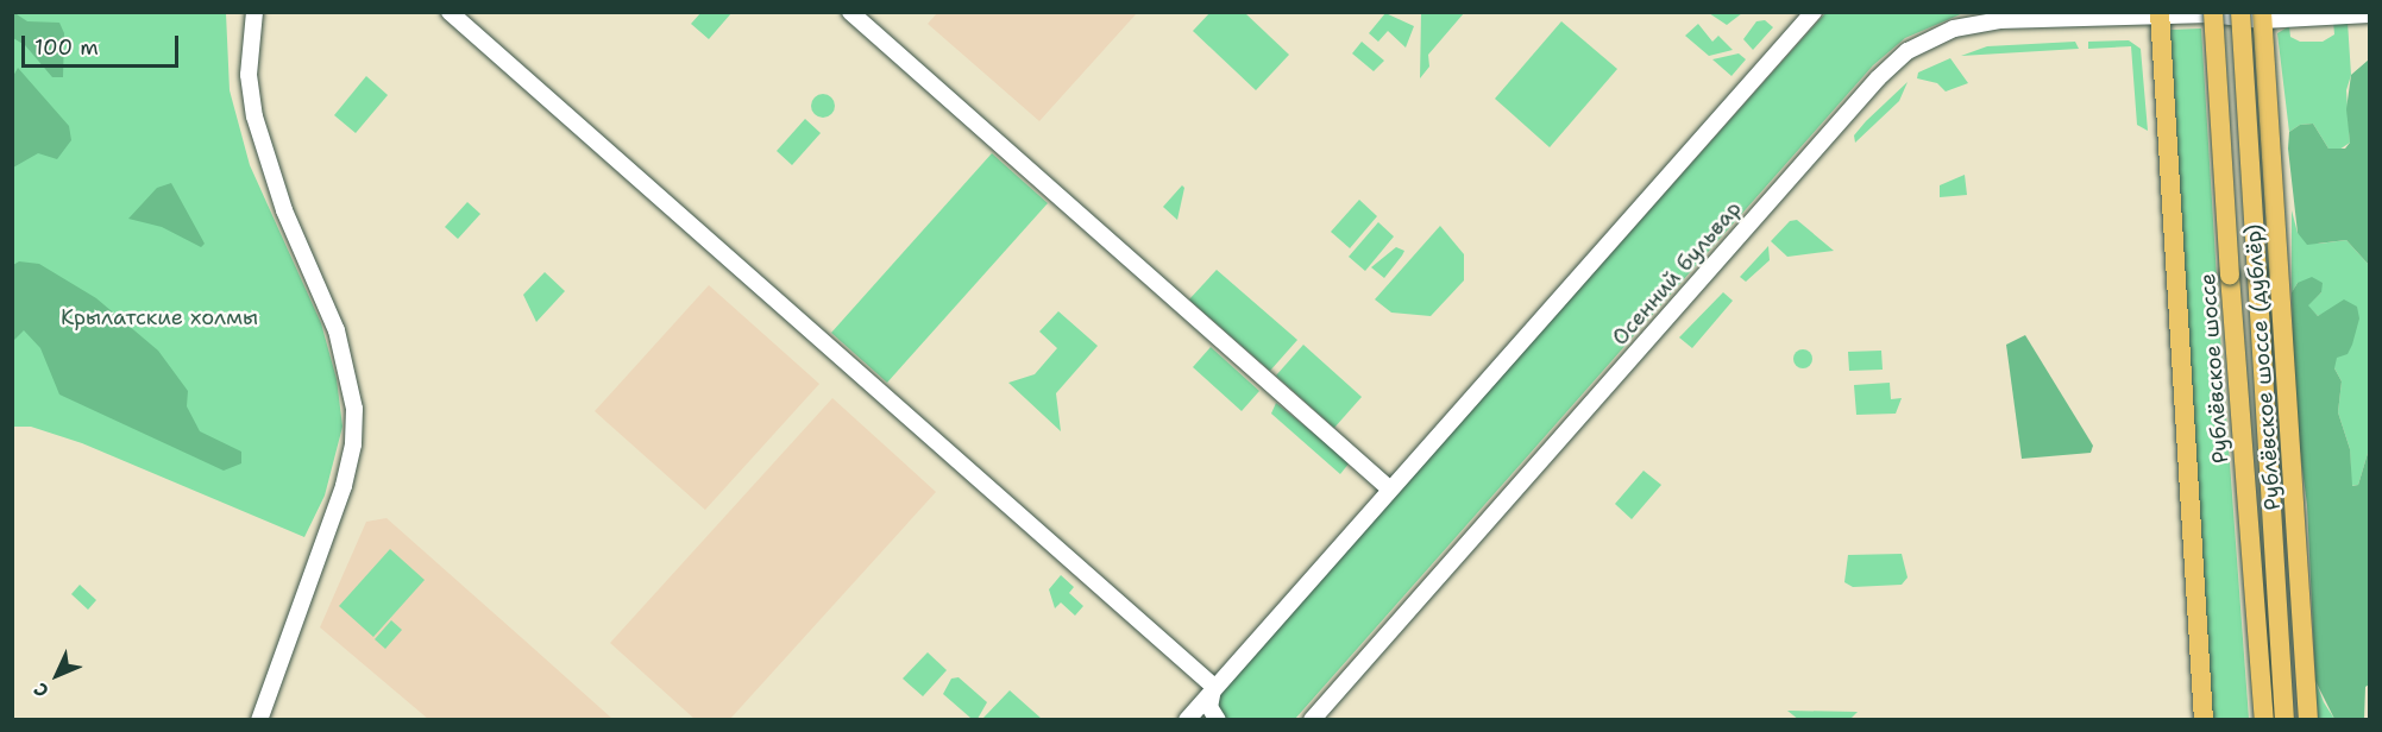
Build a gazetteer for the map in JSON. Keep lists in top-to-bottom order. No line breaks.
{"streets":{"main road":["Рублёвское шоссе (дублёр)","Рублёвское шоссе"],"street":["Осенний бульвар"]},"crossings":[["Осенний бульвар","Рублёвское шоссе (дублёр)"]],"parks":["Крылатские холмы"],"scale_bar":"100 m","north":"bottom left"}
